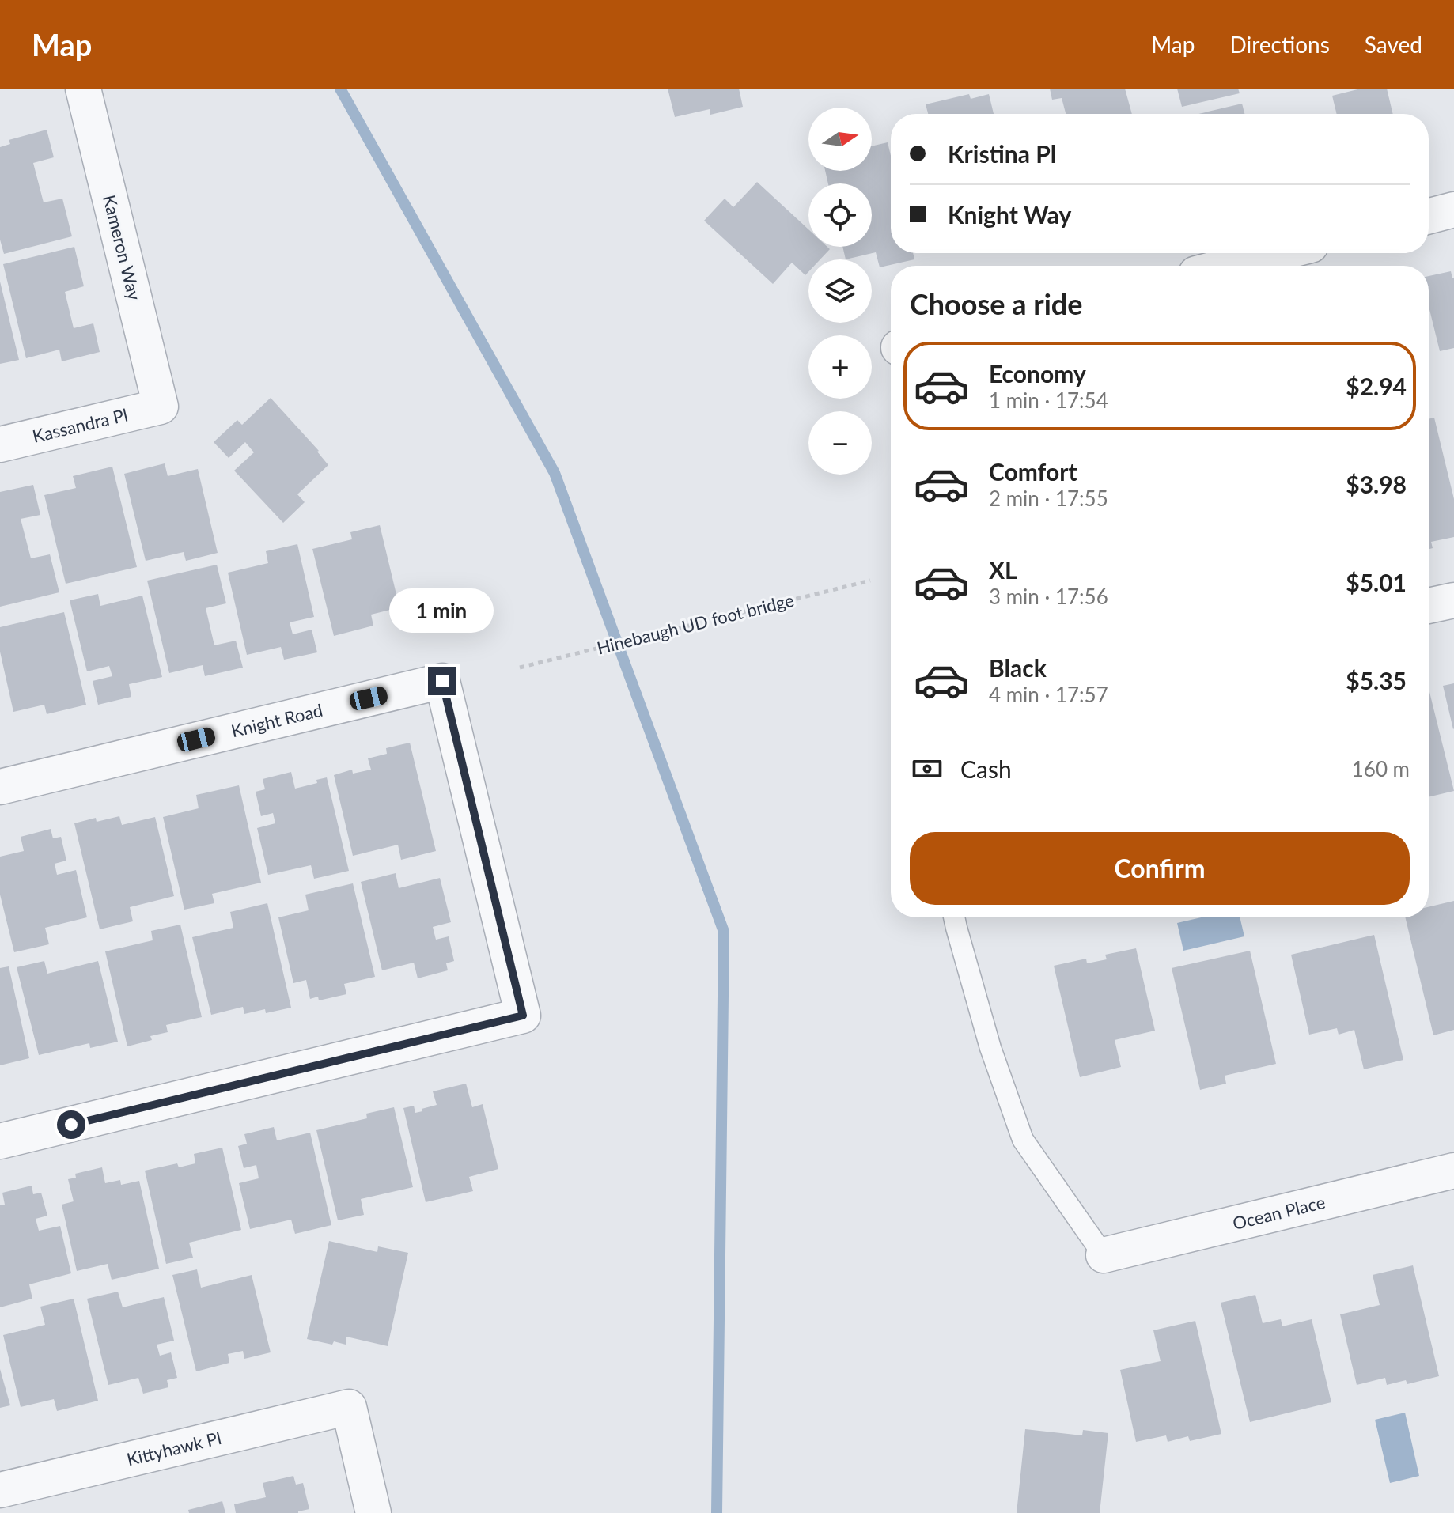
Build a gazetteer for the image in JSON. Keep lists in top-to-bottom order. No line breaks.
{"streets":{"street":["Kameron Way","Kassandra Pl","Knight Road","Ocean Place","Kittyhawk Pl"],"path":["Hinebaugh UD foot bridge"]},"crossings":[["Kameron Way","Kassandra Pl"]],"north":"right","page":{"header":"Map","nav":["Map","Directions","Saved"],"map_buttons":["+","−"],"banner":["Kristina Pl","Knight Way"],"heading":"Choose a ride","list":[{"name":"Economy","note":"1 min · 17:54","value":"$2.94"},{"name":"Comfort","note":"2 min · 17:55","value":"$3.98"},{"name":"XL","note":"3 min · 17:56","value":"$5.01"},{"name":"Black","note":"4 min · 17:57","value":"$5.35"}],"bubble":"1 min","pay":["Cash","160 m"],"buttons":"Confirm"}}
